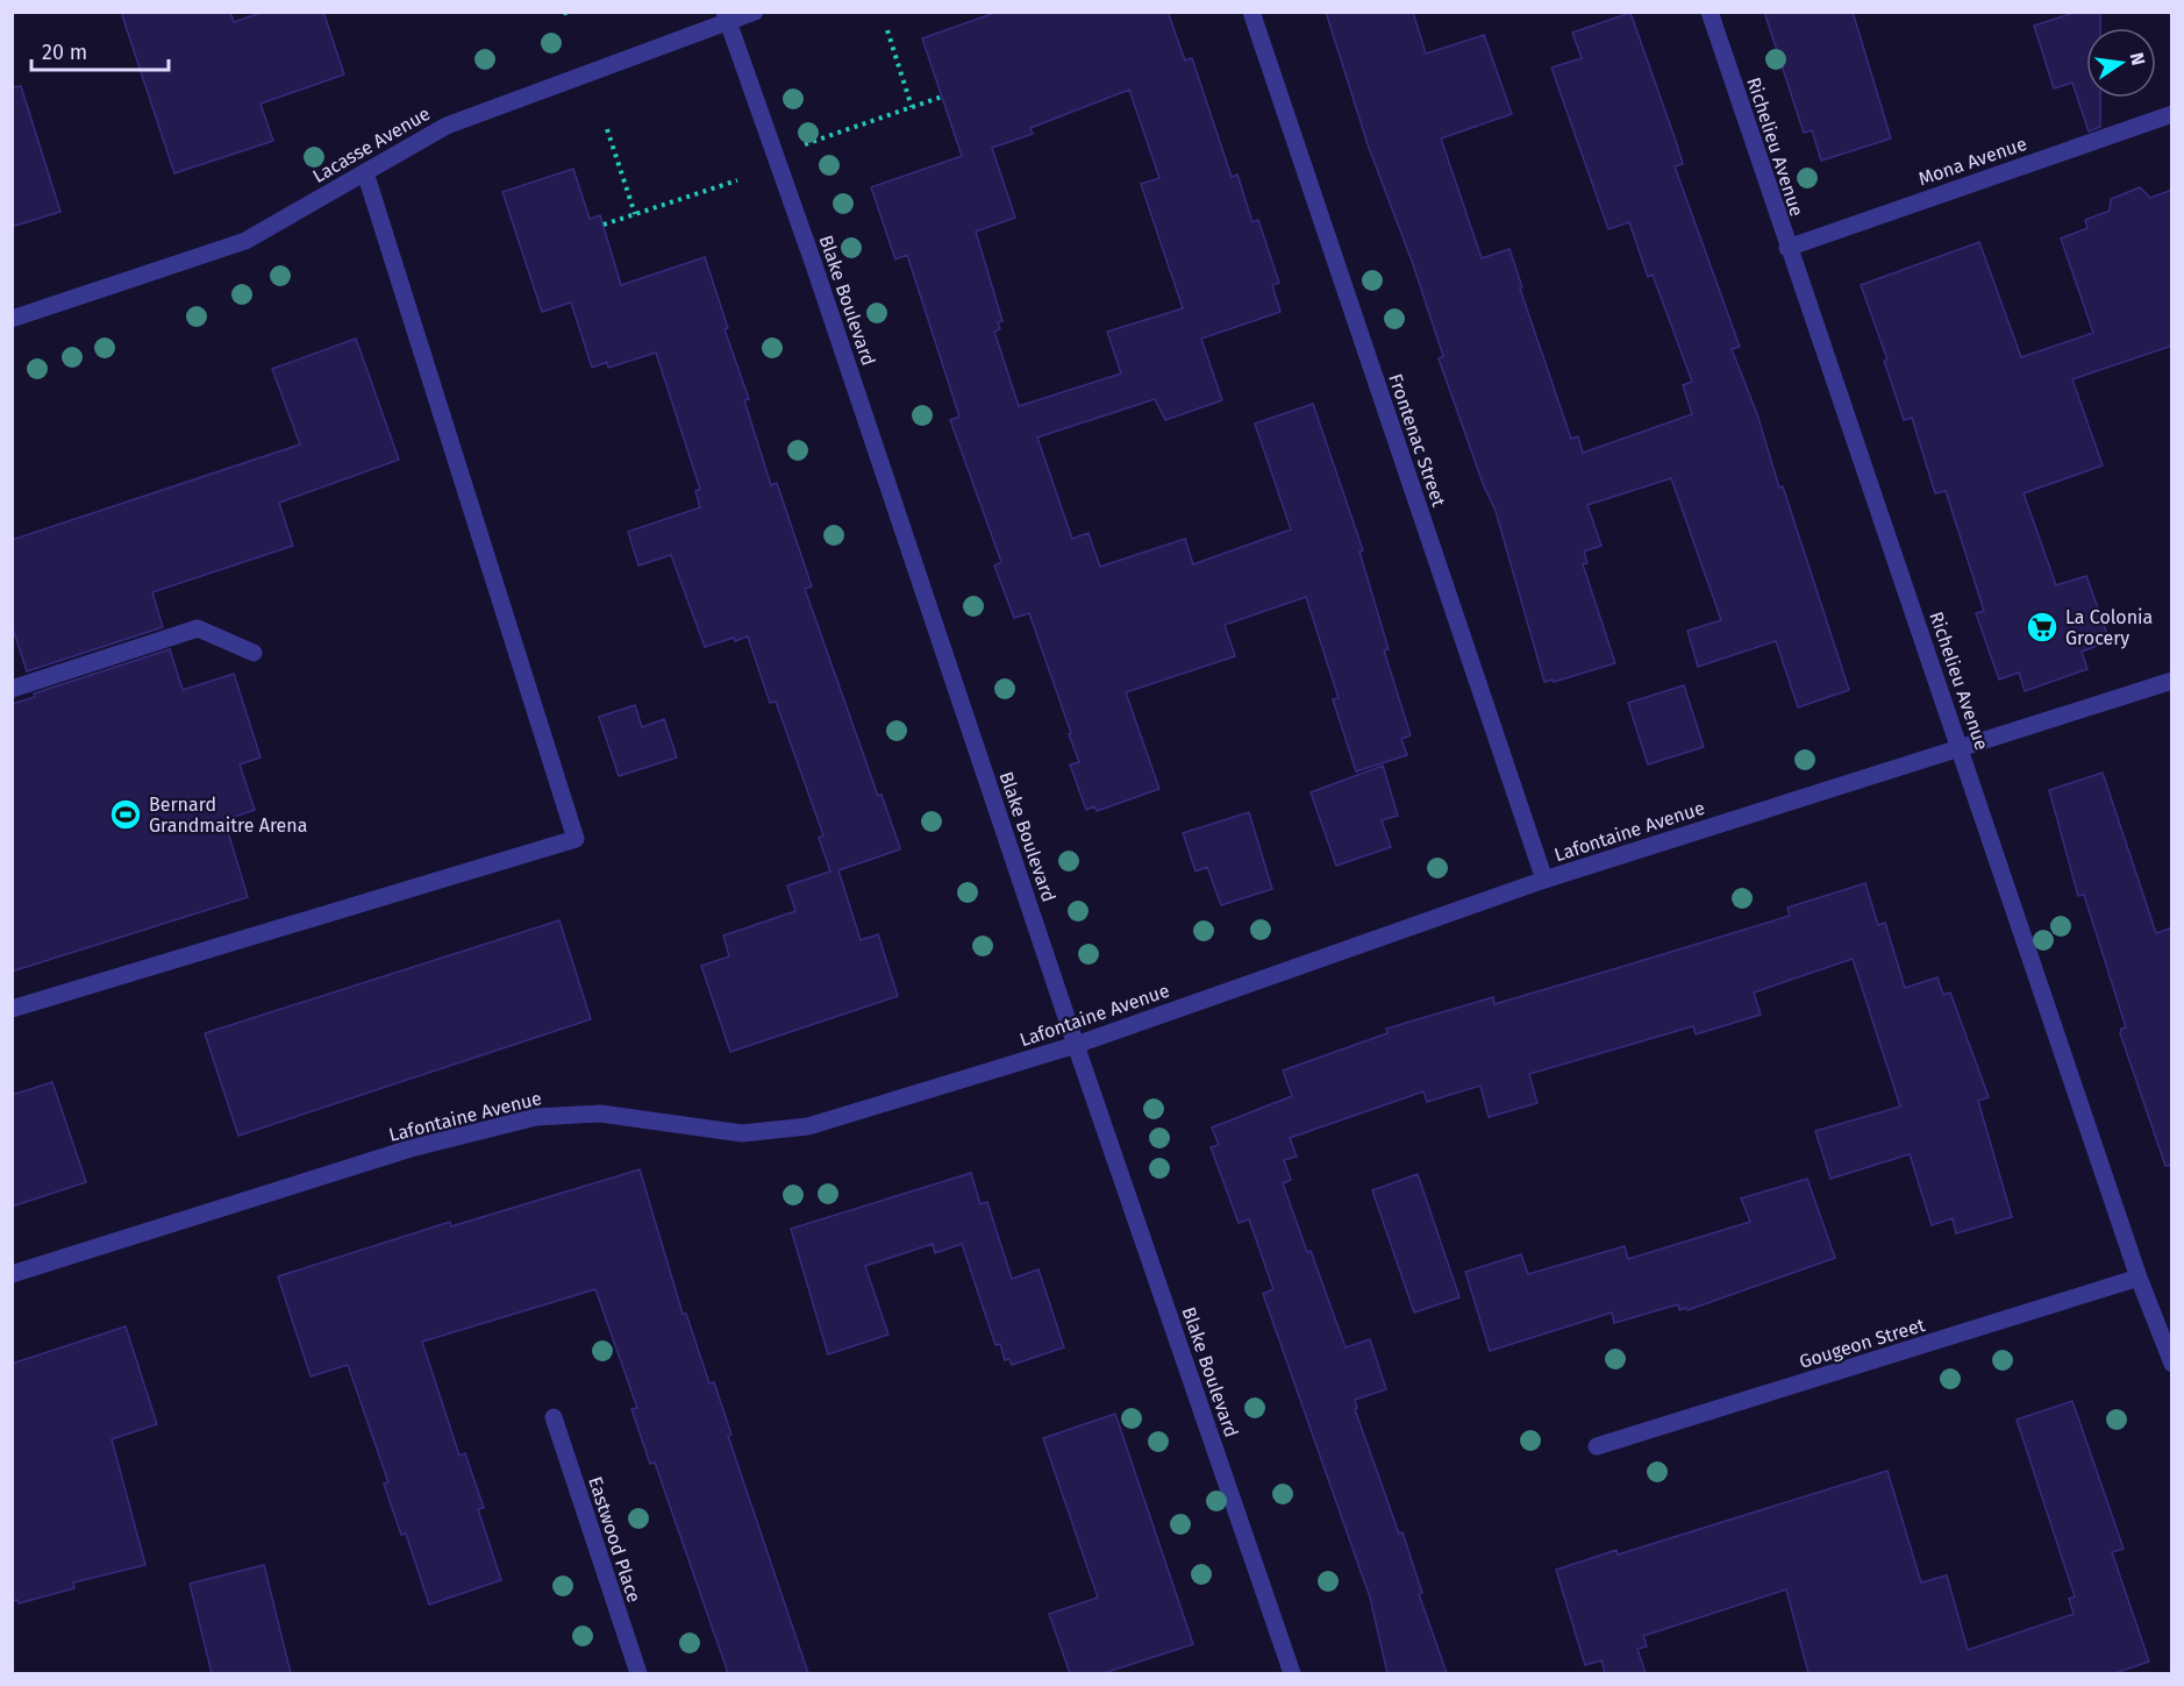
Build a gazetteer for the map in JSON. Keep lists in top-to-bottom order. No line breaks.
{"streets":{"street":["Lacasse Avenue","Richelieu Avenue","Mona Avenue","Blake Boulevard","Frontenac Street","Lafontaine Avenue","Gougeon Street","Eastwood Place"]},"crossings":[["Lacasse Avenue","Blake Boulevard"],["Richelieu Avenue","Mona Avenue"],["Richelieu Avenue","Lafontaine Avenue"],["Richelieu Avenue","Gougeon Street"],["Blake Boulevard","Lafontaine Avenue"],["Frontenac Street","Lafontaine Avenue"]],"places":{"supermarket":["La Colonia Grocery"],"sports":["Bernard Grandmaitre Arena"]},"scale_bar":"20 m","north":"right"}
